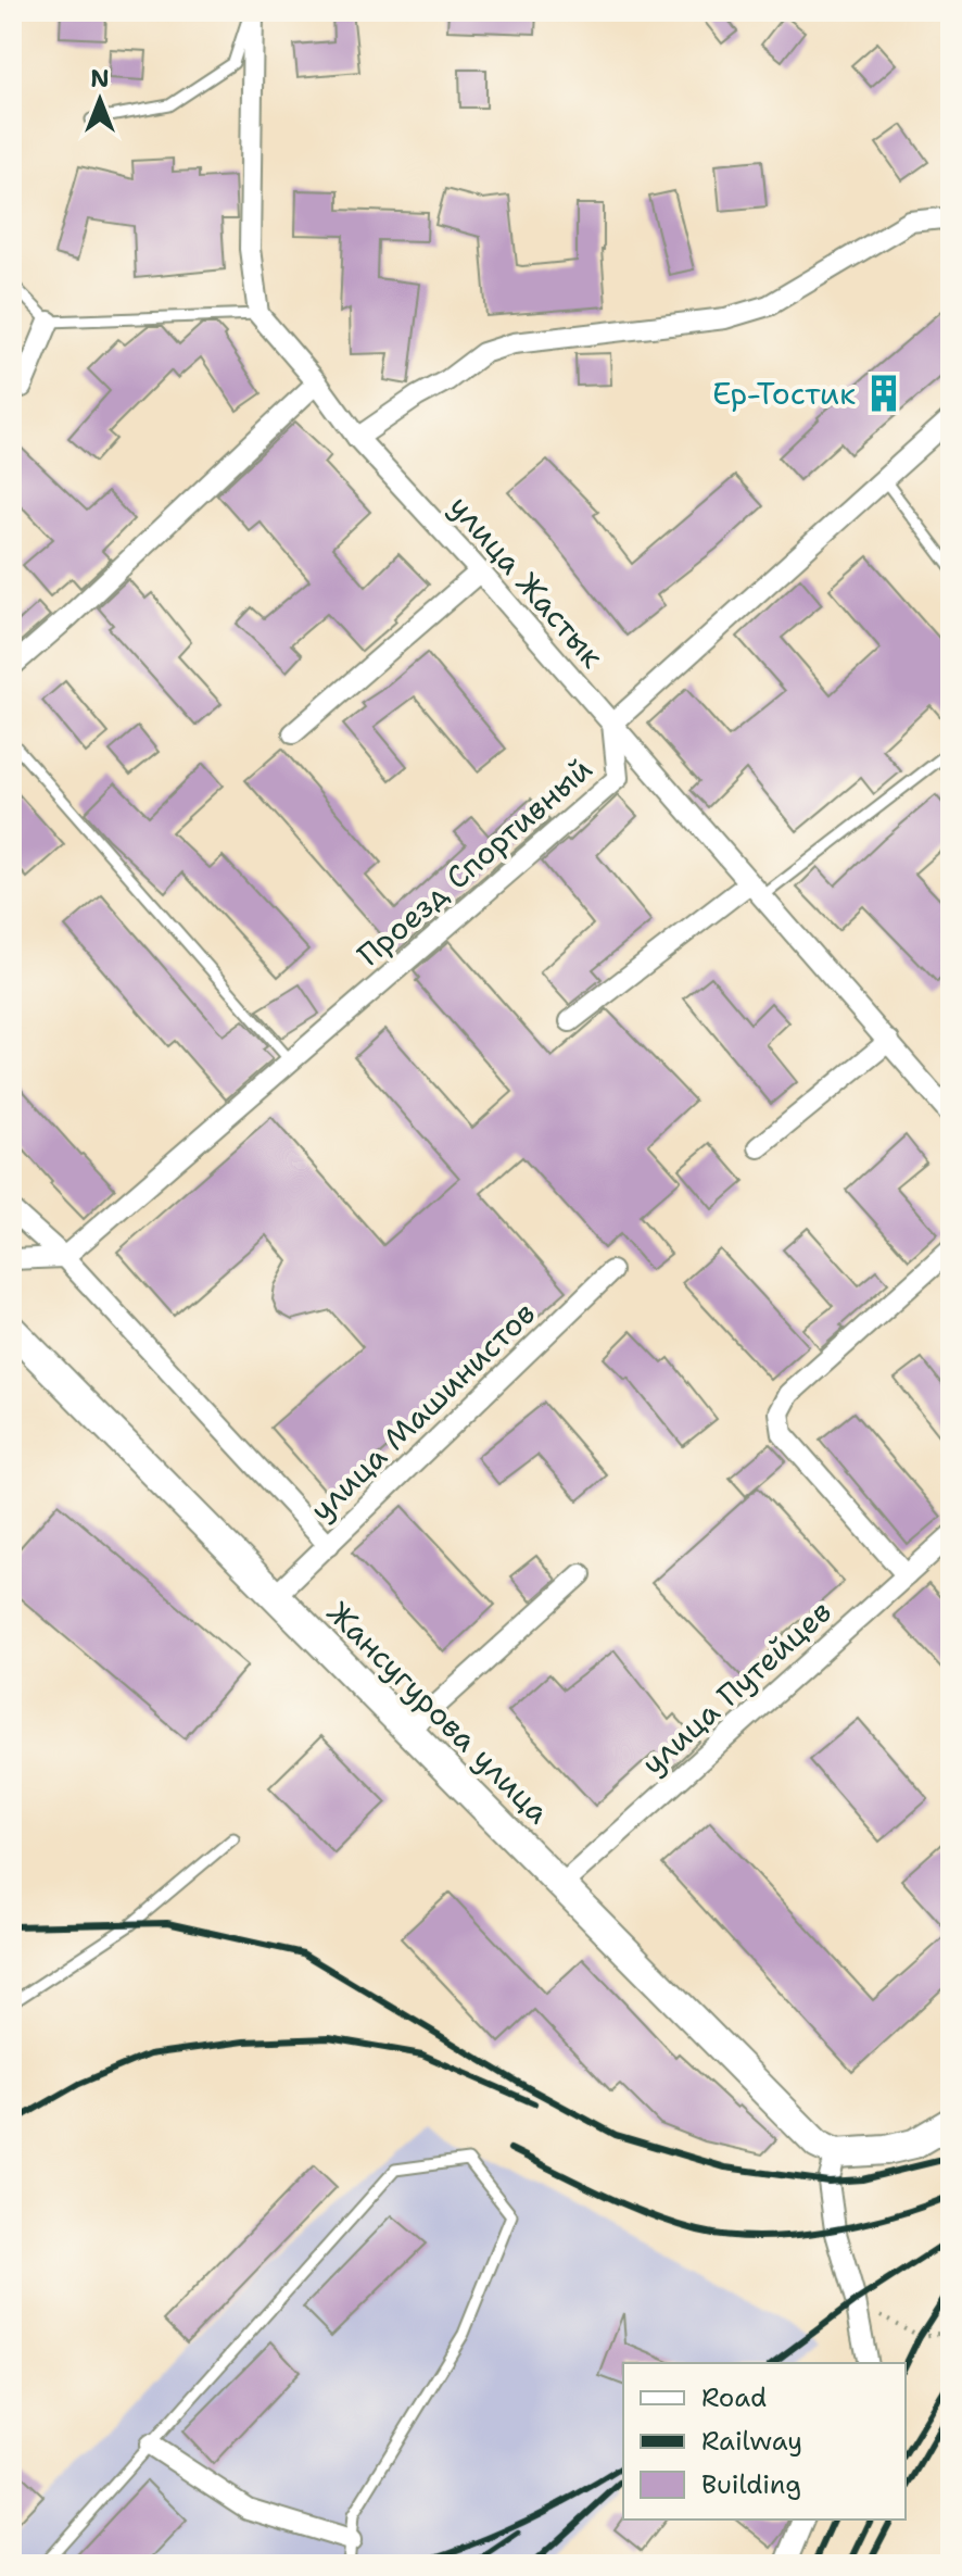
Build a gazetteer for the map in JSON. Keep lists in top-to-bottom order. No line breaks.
{"streets":{"street":["улица Жастык","Проезд Спортивный","улица Машинистов","улица Путейцев","Жансугурова улица"]},"crossings":[["улица Жастык","Проезд Спортивный"],["улица Машинистов","Жансугурова улица"],["улица Путейцев","Жансугурова улица"]],"places":{"building":["Ер-Тостик"]},"legend":["Road","Railway","Building"],"north":"top"}
